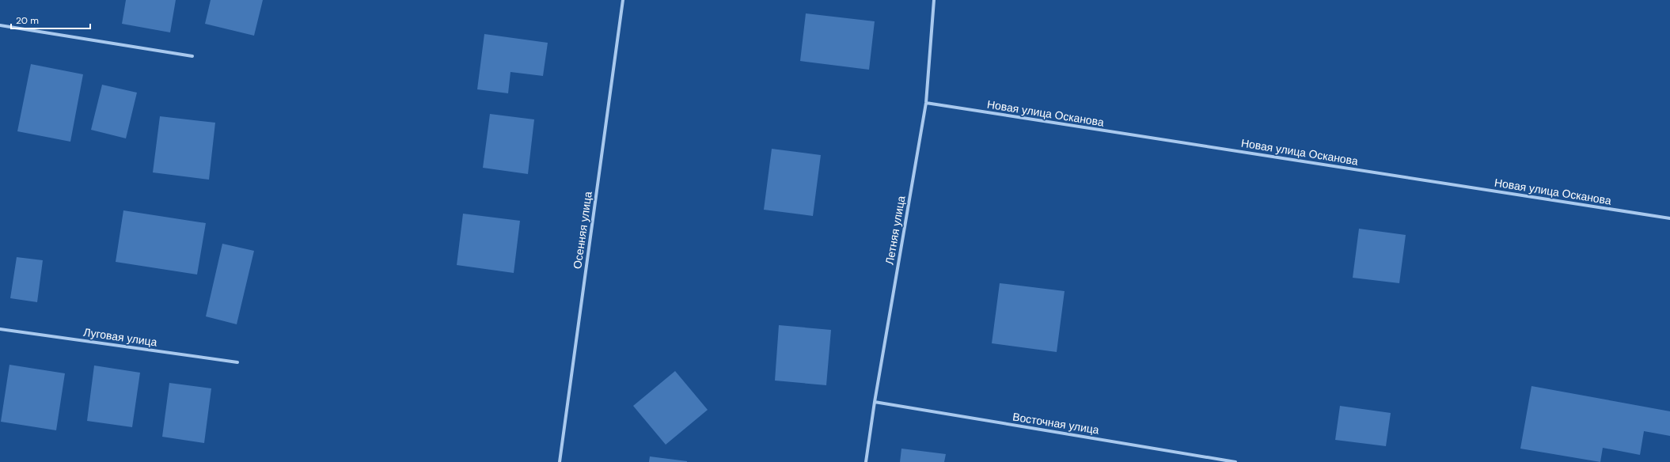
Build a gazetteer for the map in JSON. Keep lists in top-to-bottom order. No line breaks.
{"streets":{"street":["Новая улица Осканова","Осенняя улица","Летняя улица","Луговая улица","Восточная улица"]},"crossings":[["Новая улица Осканова","Летняя улица"],["Летняя улица","Восточная улица"]],"scale_bar":"20 m"}
